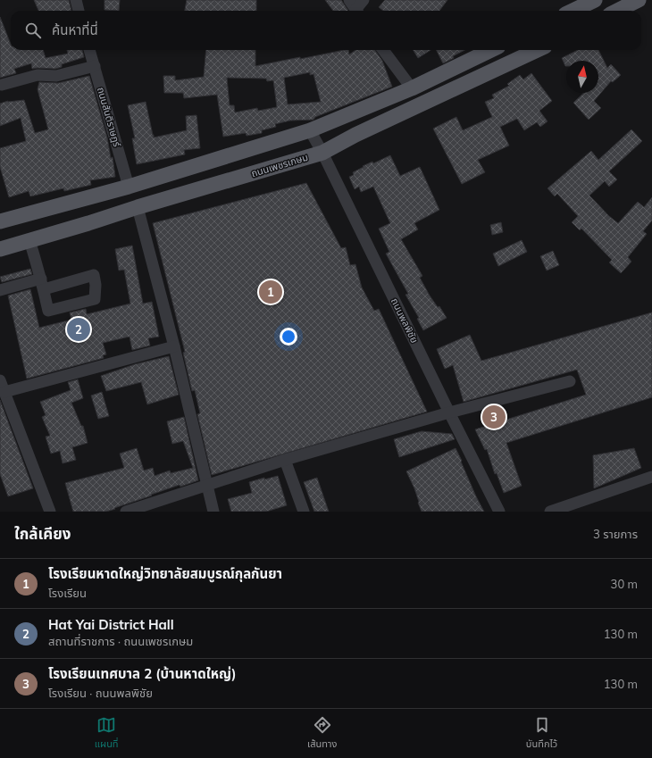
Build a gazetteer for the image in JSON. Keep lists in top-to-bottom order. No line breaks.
{"streets":{"main road":["ถนนเพชรเกษม"],"street":["ถนนสันติราษฎร์","ถนนพลพิชัย"]},"crossings":[["ถนนเพชรเกษม","ถนนพลพิชัย"]],"north":"top","page":{"search":"ค้นหาที่นี่","pins":["1","2","3"],"heading":["ใกล้เคียง","3 รายการ"],"list":[{"mark":"1","name":"โรงเรียนหาดใหญ่วิทยาลัยสมบูรณ์กุลกันยา","note":"โรงเรียน","value":"30 m"},{"mark":"2","name":"Hat Yai District Hall","note":"สถานที่ราชการ · ถนนเพชรเกษม","value":"130 m"},{"mark":"3","name":"โรงเรียนเทศบาล 2 (บ้านหาดใหญ่)","note":"โรงเรียน · ถนนพลพิชัย","value":"130 m"}],"nav":["แผนที่","เส้นทาง","บันทึกไว้"]}}
